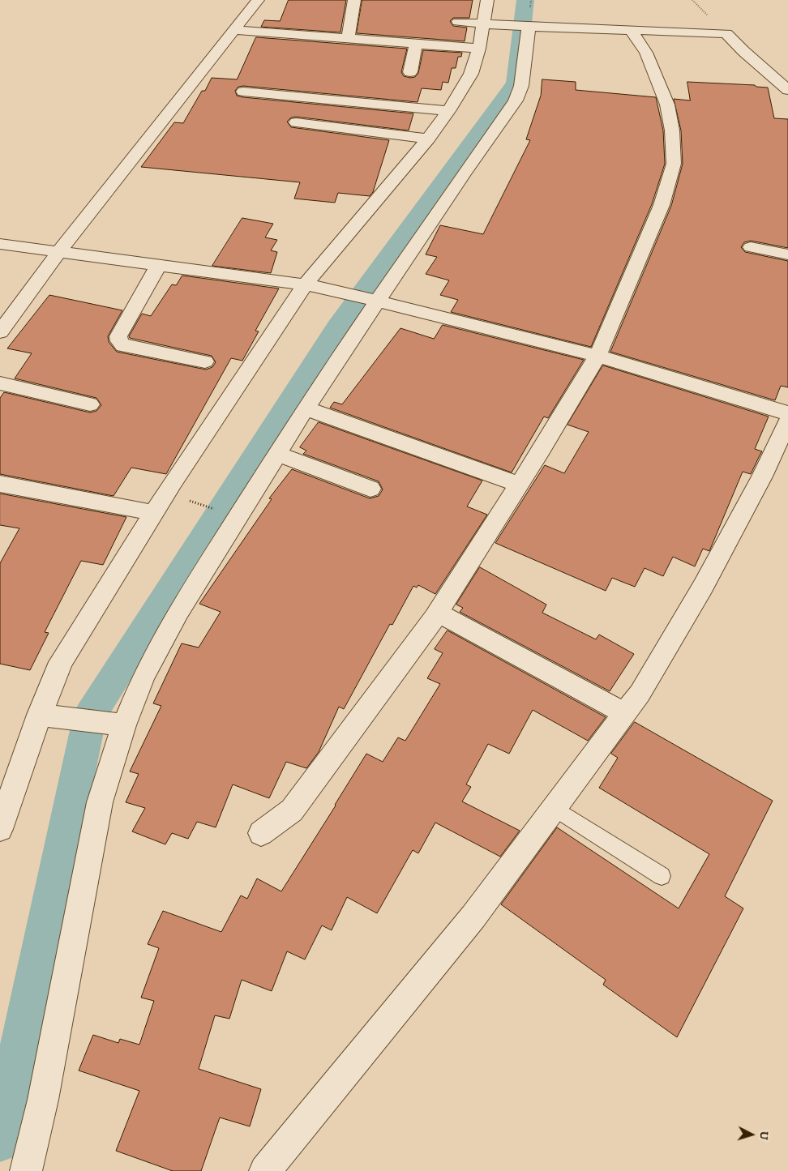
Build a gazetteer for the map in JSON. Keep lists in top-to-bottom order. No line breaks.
{"north":"right"}
